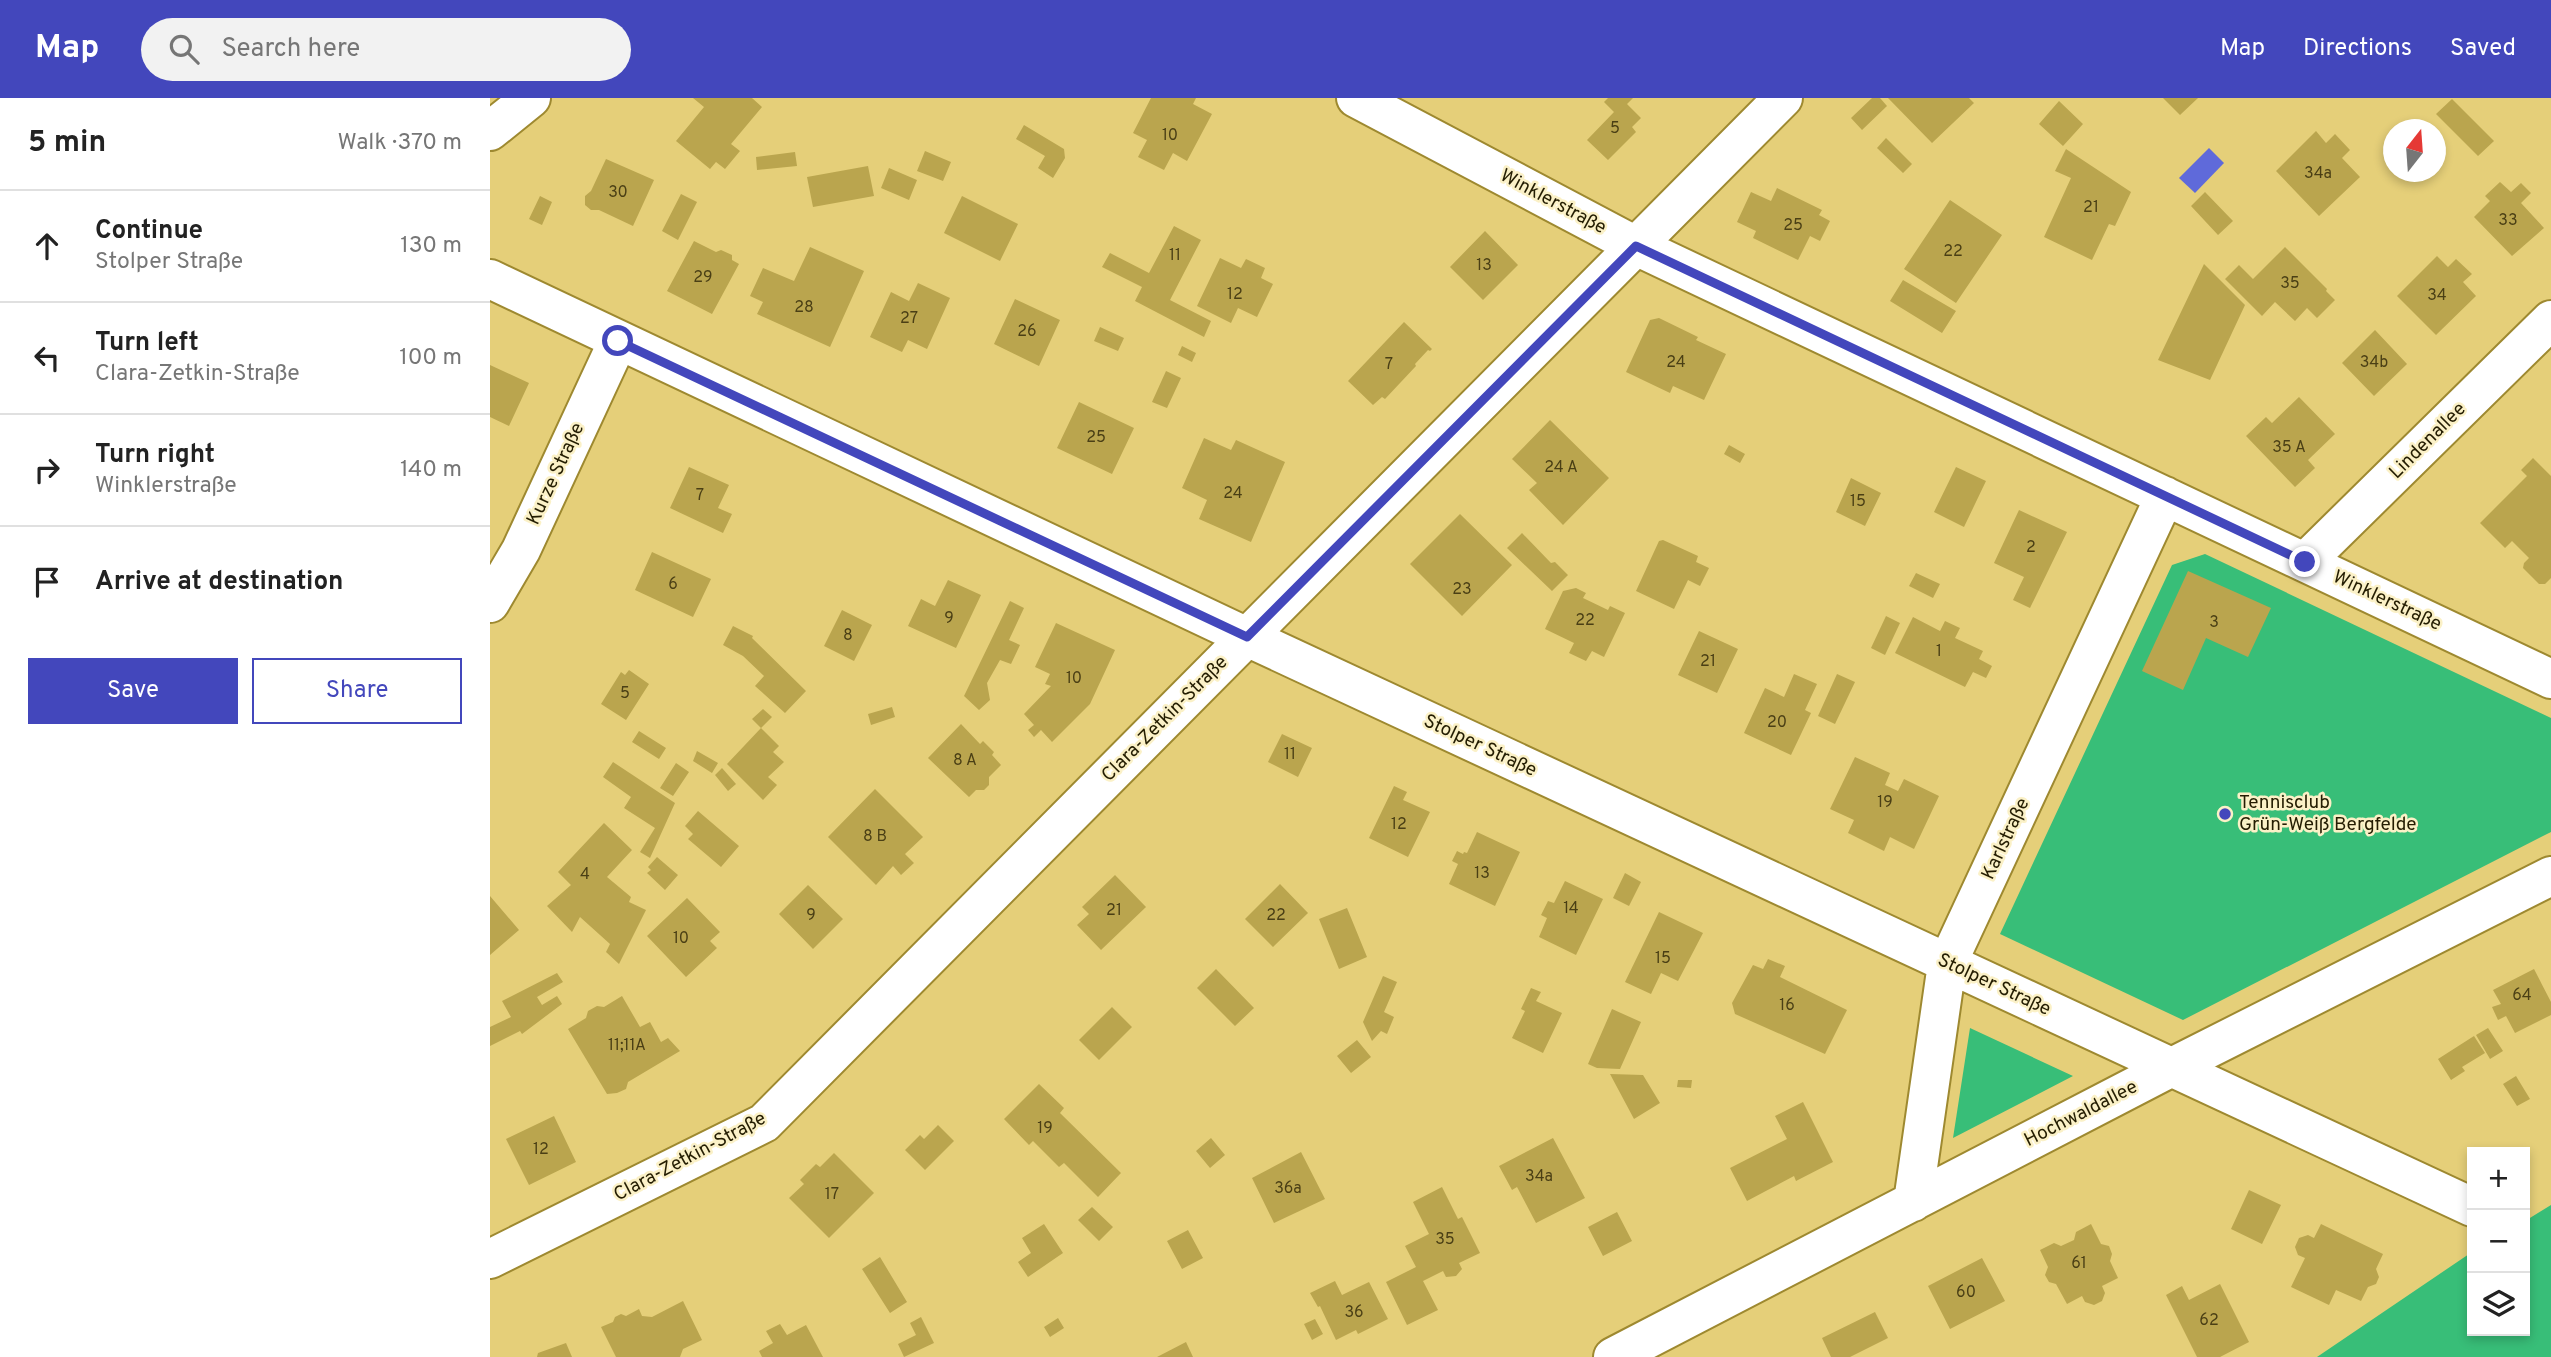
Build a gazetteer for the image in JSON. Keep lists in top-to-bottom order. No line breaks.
{"streets":{"street":["Winklerstraße","Lindenallee","Kurze Straße","Clara-Zetkin-Straße","Stolper Straße","Karlstraße","Hochwaldallee"]},"crossings":[["Winklerstraße","Lindenallee"],["Winklerstraße","Clara-Zetkin-Straße"],["Winklerstraße","Karlstraße"],["Kurze Straße","Stolper Straße"],["Clara-Zetkin-Straße","Stolper Straße"],["Stolper Straße","Karlstraße"],["Stolper Straße","Hochwaldallee"],["Karlstraße","Hochwaldallee"]],"places":["Tennisclub Grün-Weiß Bergfelde"],"house_numbers":["5","10","34a","30","21","33","25","22","11","13","29","35","12","34","28","27","26","24","34b","7","25","35 A","24 A","24","7","15","2","6","23","9","22","3","8","1","21","10","5","20","11","8 A","19","12","8 B","13","4","14","21","9","22","10","15","64","16","11;11A","19","12","34a","36a","17","35","61","60","36","62"],"north":"top","page":{"header":"Map","search":"Search here","nav":["Map","Directions","Saved"],"heading":["5 min","Walk · 370 m"],"list":[["Continue","Stolper Straße","130 m"],["Turn left","Clara-Zetkin-Straße","100 m"],["Turn right","Winklerstraße","140 m"],"Arrive at destination"],"buttons":["Save","Share"],"map_buttons":["+","−"]}}
